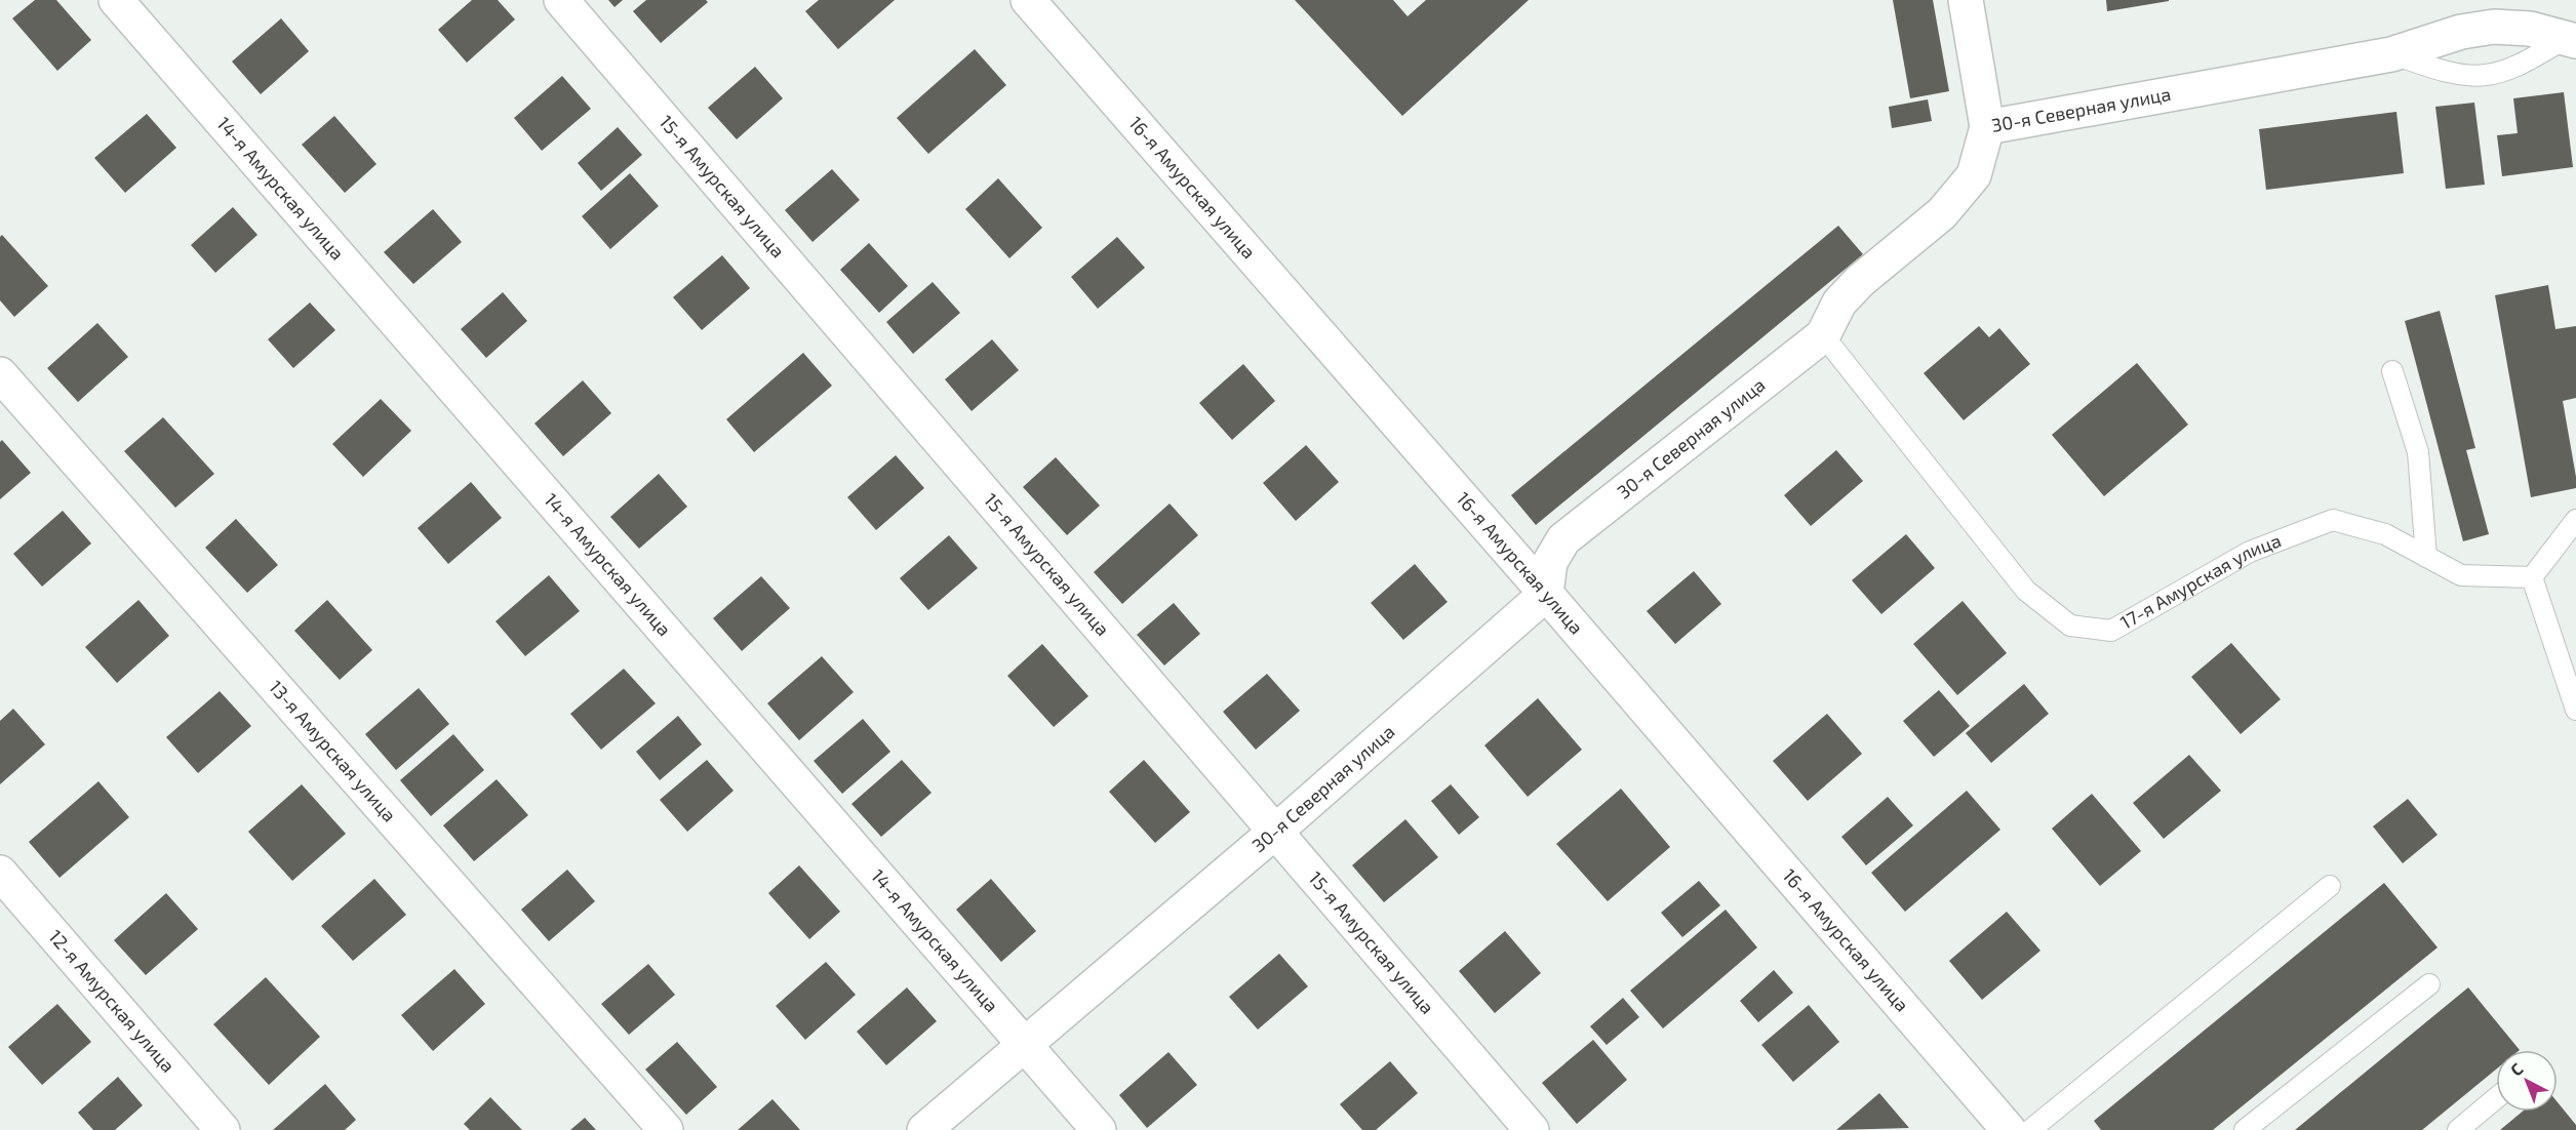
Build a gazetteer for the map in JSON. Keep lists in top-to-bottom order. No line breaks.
{"streets":{"street":["30-я Северная улица","15-я Амурская улица","16-я Амурская улица","14-я Амурская улица","13-я Амурская улица","12-я Амурская улица"],"lane":["17-я Амурская улица"]},"crossings":[["30-я Северная улица","15-я Амурская улица"],["30-я Северная улица","16-я Амурская улица"],["30-я Северная улица","14-я Амурская улица"],["30-я Северная улица","17-я Амурская улица"]],"north":"top left"}
